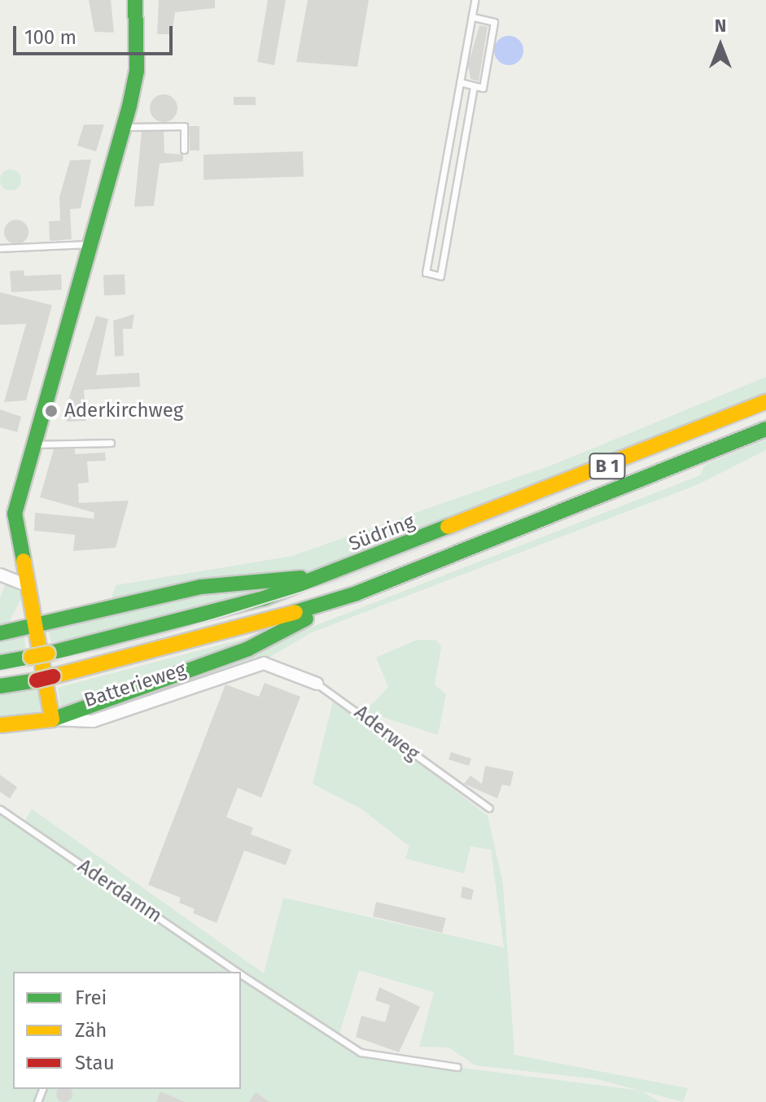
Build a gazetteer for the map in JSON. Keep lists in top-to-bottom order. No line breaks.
{"streets":{"main road":["B 1","Südring","Batterieweg"],"street":["Aderweg"],"lane":["Aderdamm"]},"crossings":[["Batterieweg","Aderweg"]],"places":["Aderkirchweg"],"legend":["Frei","Zäh","Stau"],"scale_bar":"100 m","north":"top"}
